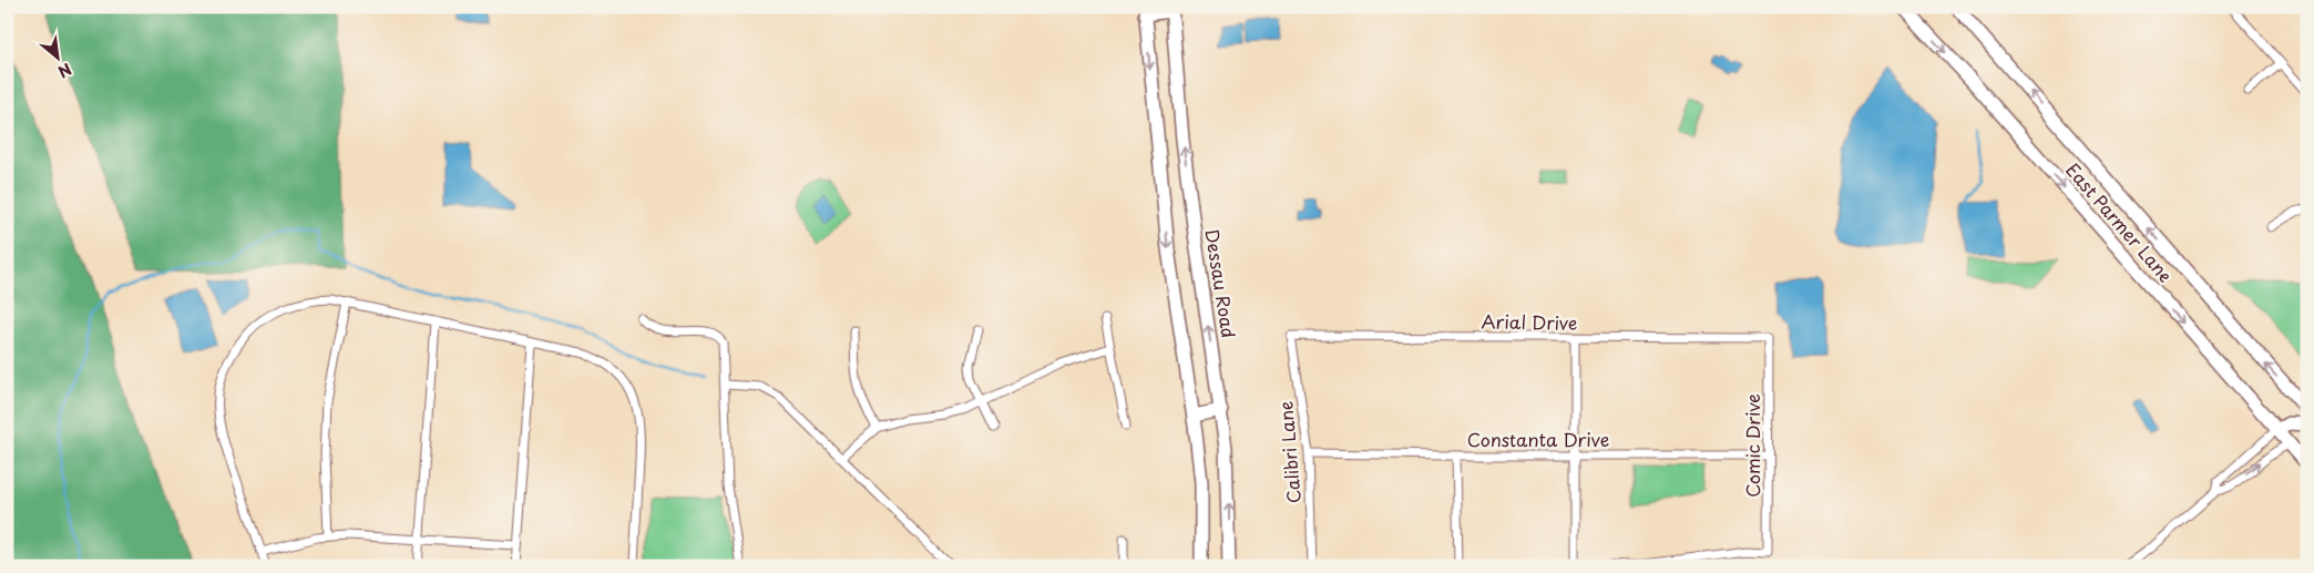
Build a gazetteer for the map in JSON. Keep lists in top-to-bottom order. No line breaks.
{"streets":{"main road":["East Parmer Lane","Dessau Road"],"street":["Arial Drive","Constanta Drive","Comic Drive","Calibri Lane"]},"crossings":[["Arial Drive","Comic Drive"],["Arial Drive","Calibri Lane"],["Constanta Drive","Comic Drive"],["Constanta Drive","Calibri Lane"]],"north":"bottom right"}
